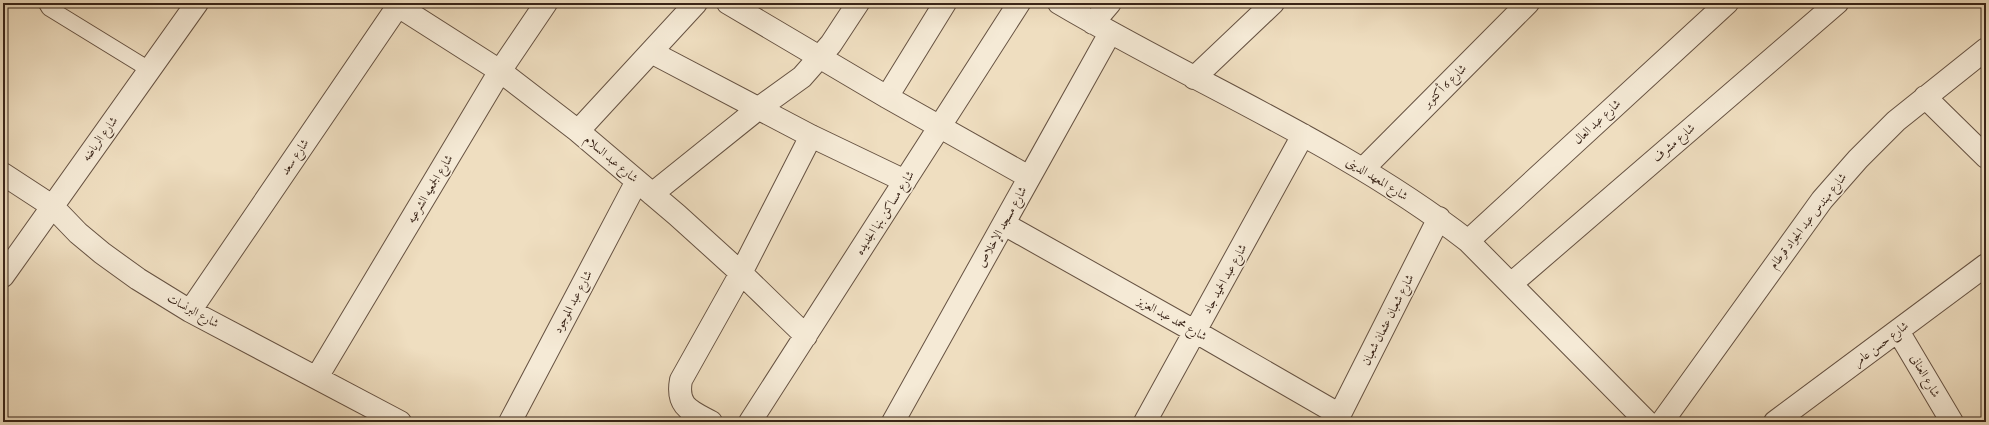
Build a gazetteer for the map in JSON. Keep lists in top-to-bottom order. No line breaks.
{"streets":{"street":["شارع 6 أكتوبر","شارع عبد العال","شارع الرياضه","شارع مشرف","شارع سعد","شارع عبد السلام","شارع المعهد الدينى","شارع الجمعيه الشرعيه","شارع مساكن بنها الجديده","شارع مهندس عبد الجواد قرطام","شارع مسجد الإخلاص","شارع عبد الحميد جاد","شارع عبد الموجود","شارع البرنسات","شارع محمد عبد العزيز","شارع شعبان عثمان شعبان","شارع حسن عامر","شارع العنانى"]},"crossings":[["شارع 6 أكتوبر","شارع المعهد الدينى"],["شارع عبد العال","شارع المعهد الدينى"],["شارع الرياضه","شارع البرنسات"],["شارع مشرف","شارع المعهد الدينى"],["شارع سعد","شارع عبد السلام"],["شارع سعد","شارع البرنسات"],["شارع عبد السلام","شارع الجمعيه الشرعيه"],["شارع عبد السلام","شارع مساكن بنها الجديده"],["شارع عبد السلام","شارع عبد الموجود"],["شارع المعهد الدينى","شارع مسجد الإخلاص"],["شارع المعهد الدينى","شارع عبد الحميد جاد"],["شارع المعهد الدينى","شارع شعبان عثمان شعبان"],["شارع الجمعيه الشرعيه","شارع البرنسات"],["شارع مسجد الإخلاص","شارع محمد عبد العزيز"],["شارع عبد الحميد جاد","شارع محمد عبد العزيز"],["شارع محمد عبد العزيز","شارع شعبان عثمان شعبان"],["شارع حسن عامر","شارع العنانى"]]}
